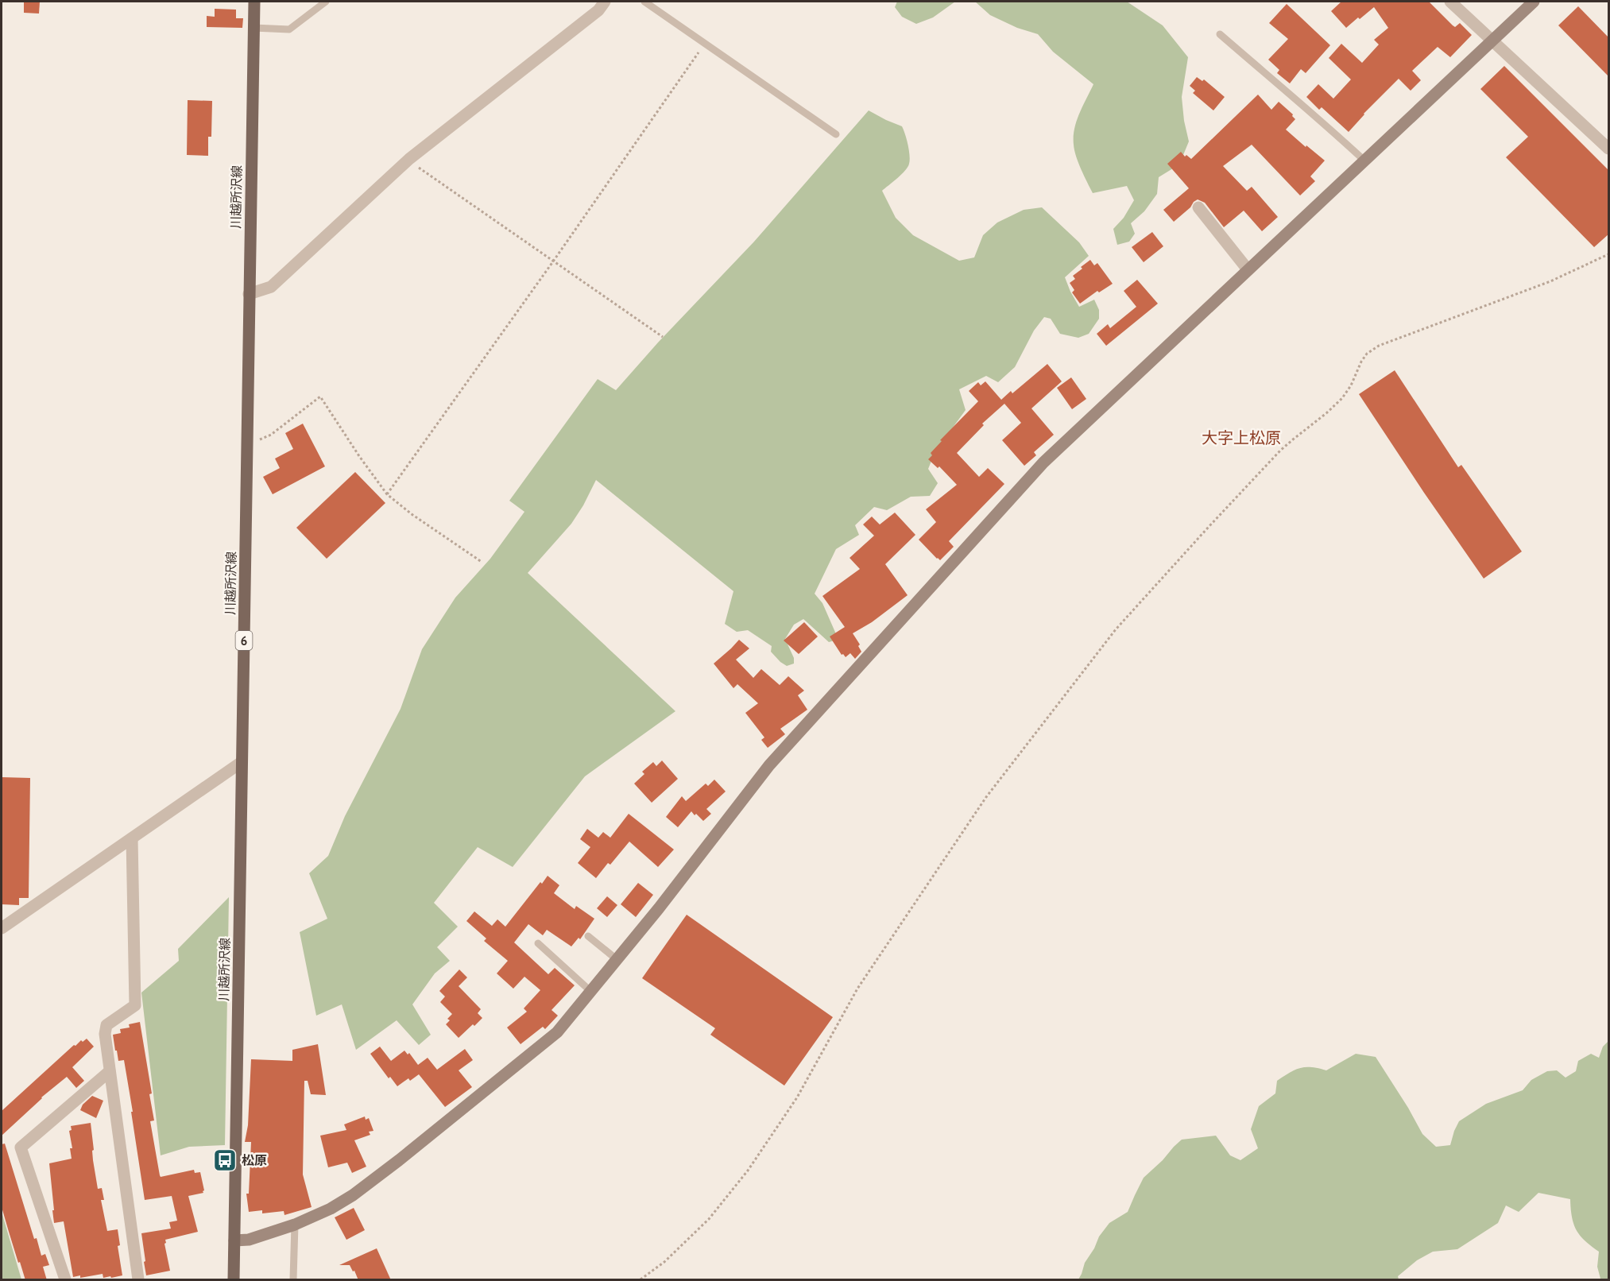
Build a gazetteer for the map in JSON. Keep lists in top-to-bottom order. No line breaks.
{"streets":{"main road":["川越所沢線","6"]},"districts":["大字上松原"],"places":{"bus stop":["松原"]}}
